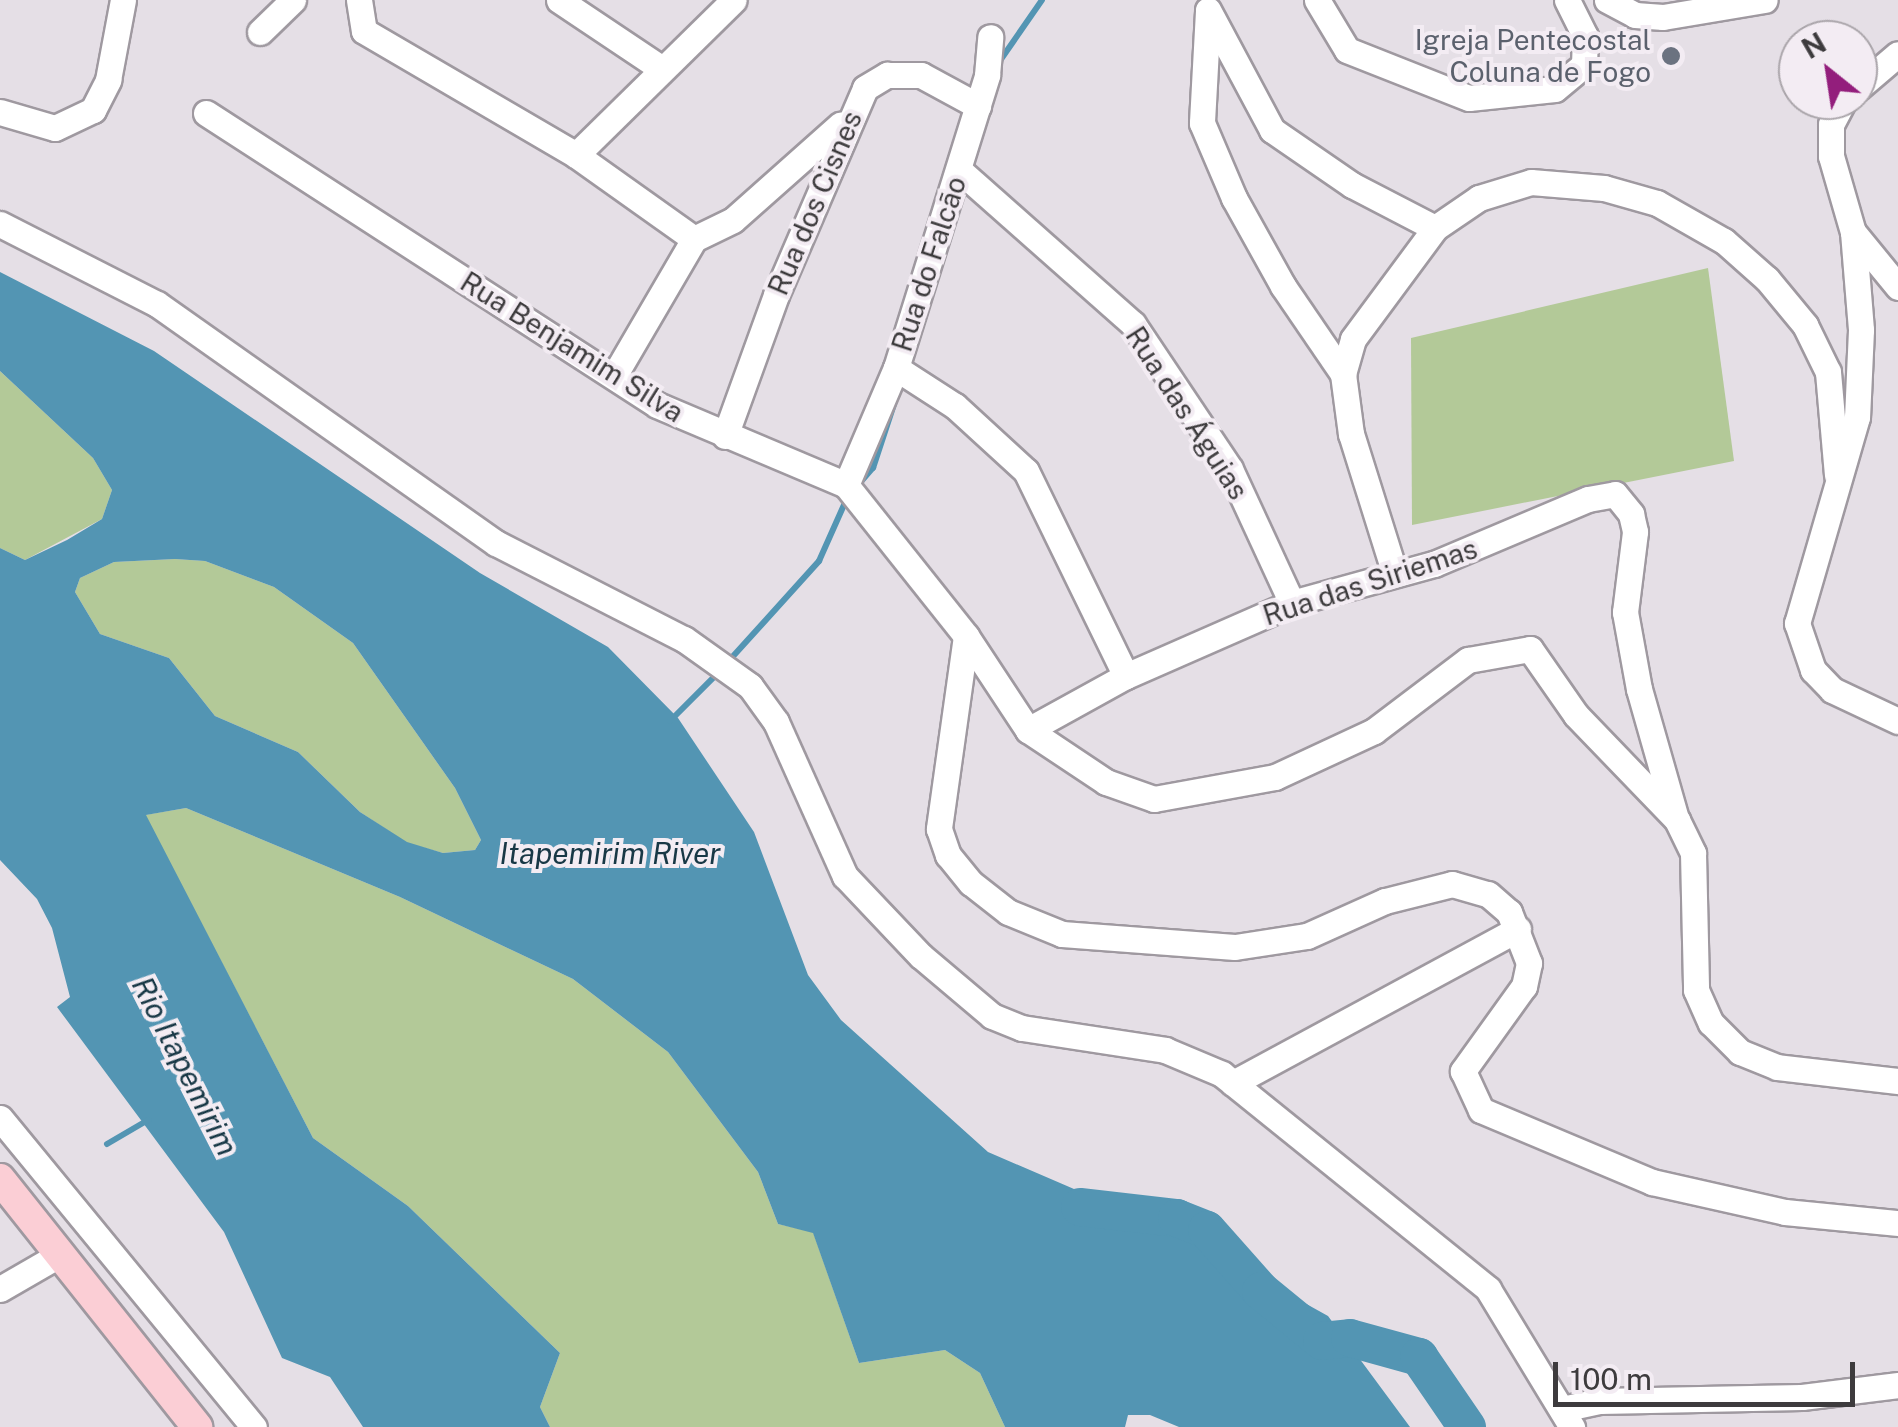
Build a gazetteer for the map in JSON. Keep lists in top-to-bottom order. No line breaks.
{"streets":{"street":["Rua dos Cisnes","Rua do Falcão","Rua Benjamim Silva","Rua das Águias","Rua das Siriemas"]},"crossings":[["Rua dos Cisnes","Rua do Falcão"],["Rua dos Cisnes","Rua Benjamim Silva"],["Rua do Falcão","Rua Benjamim Silva"],["Rua do Falcão","Rua das Águias"],["Rua Benjamim Silva","Rua das Siriemas"],["Rua das Águias","Rua das Siriemas"]],"water":["Itapemirim River","Rio Itapemirim"],"places":["Igreja Pentecostal Coluna de Fogo"],"scale_bar":"100 m","north":"top left"}
